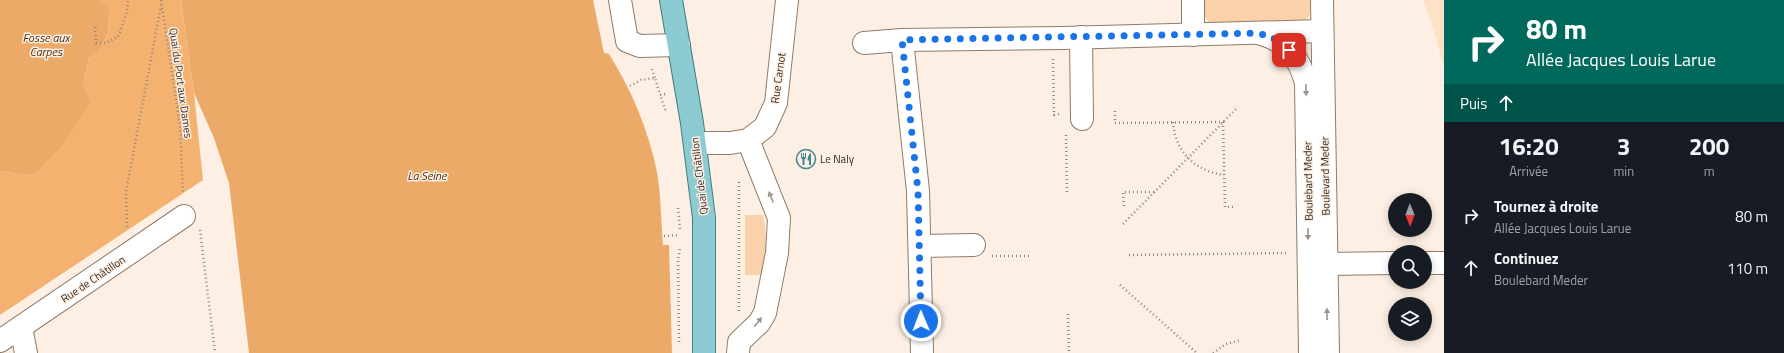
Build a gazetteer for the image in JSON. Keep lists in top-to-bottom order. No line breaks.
{"streets":{"main road":["Quai de Châtillon"],"street":["Rue Carnot","Boulevard Meder","Boulebard Meder","Rue de Châtillon"],"path":["Quai du Port aux Dames"]},"crossings":[["Rue Carnot","Quai de Châtillon"],["Quai du Port aux Dames","Rue de Châtillon"],["Boulevard Meder","Boulebard Meder"]],"one_way":["Boulebard Meder"],"water":["Fosse aux Carpes","La Seine"],"places":{"restaurant":["Le Naly"]},"north":"bottom","page":{"turn":["80 m","Allée Jacques Louis Larue"],"then":"Puis","eta":["16:20","Arrivée","3","min","200","m"],"list":[{"name":"Tournez à droite","note":"Allée Jacques Louis Larue","value":"80 m"},{"name":"Continuez","note":"Boulebard Meder","value":"110 m"}]}}
